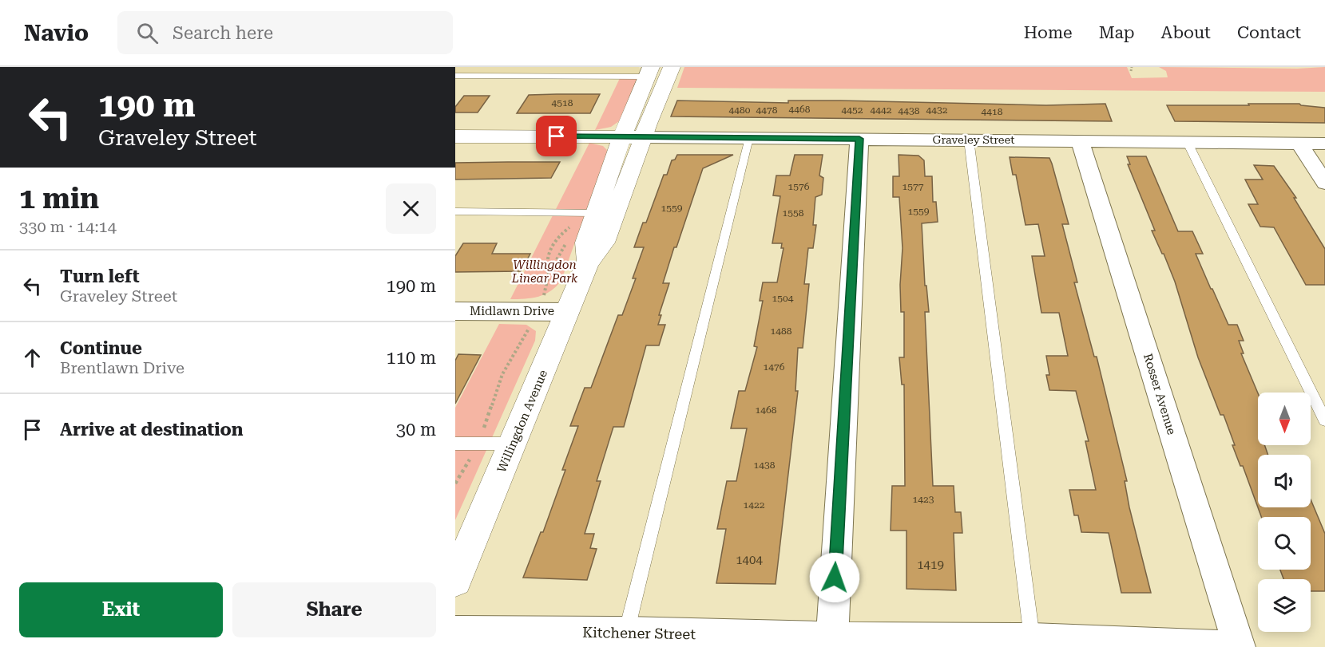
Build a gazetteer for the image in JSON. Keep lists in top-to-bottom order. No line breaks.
{"streets":{"main road":["Willingdon Avenue"],"street":["Graveley Street","Midlawn Drive","Rosser Avenue","Kitchener Street"]},"crossings":[["Graveley Street","Rosser Avenue"],["Graveley Street","Willingdon Avenue"],["Midlawn Drive","Willingdon Avenue"]],"parks":["Willingdon Linear Park"],"house_numbers":["4518","4468","4480","4478","4452","4442","4432","4438","4418","1576","1577","1559","1559","1558","1504","1488","1476","1468","1438","1423","1422","1404","1419"],"north":"bottom","page":{"header":"Navio","search":"Search here","nav":["Home","Map","About","Contact"],"turn":["190 m","Graveley Street"],"heading":["1 min","330 m · 14:14"],"list":[{"name":"Turn left","note":"Graveley Street","value":"190 m"},{"name":"Continue","note":"Brentlawn Drive","value":"110 m"},{"name":"Arrive at destination","value":"30 m"}],"buttons":["Exit","Share"]}}
